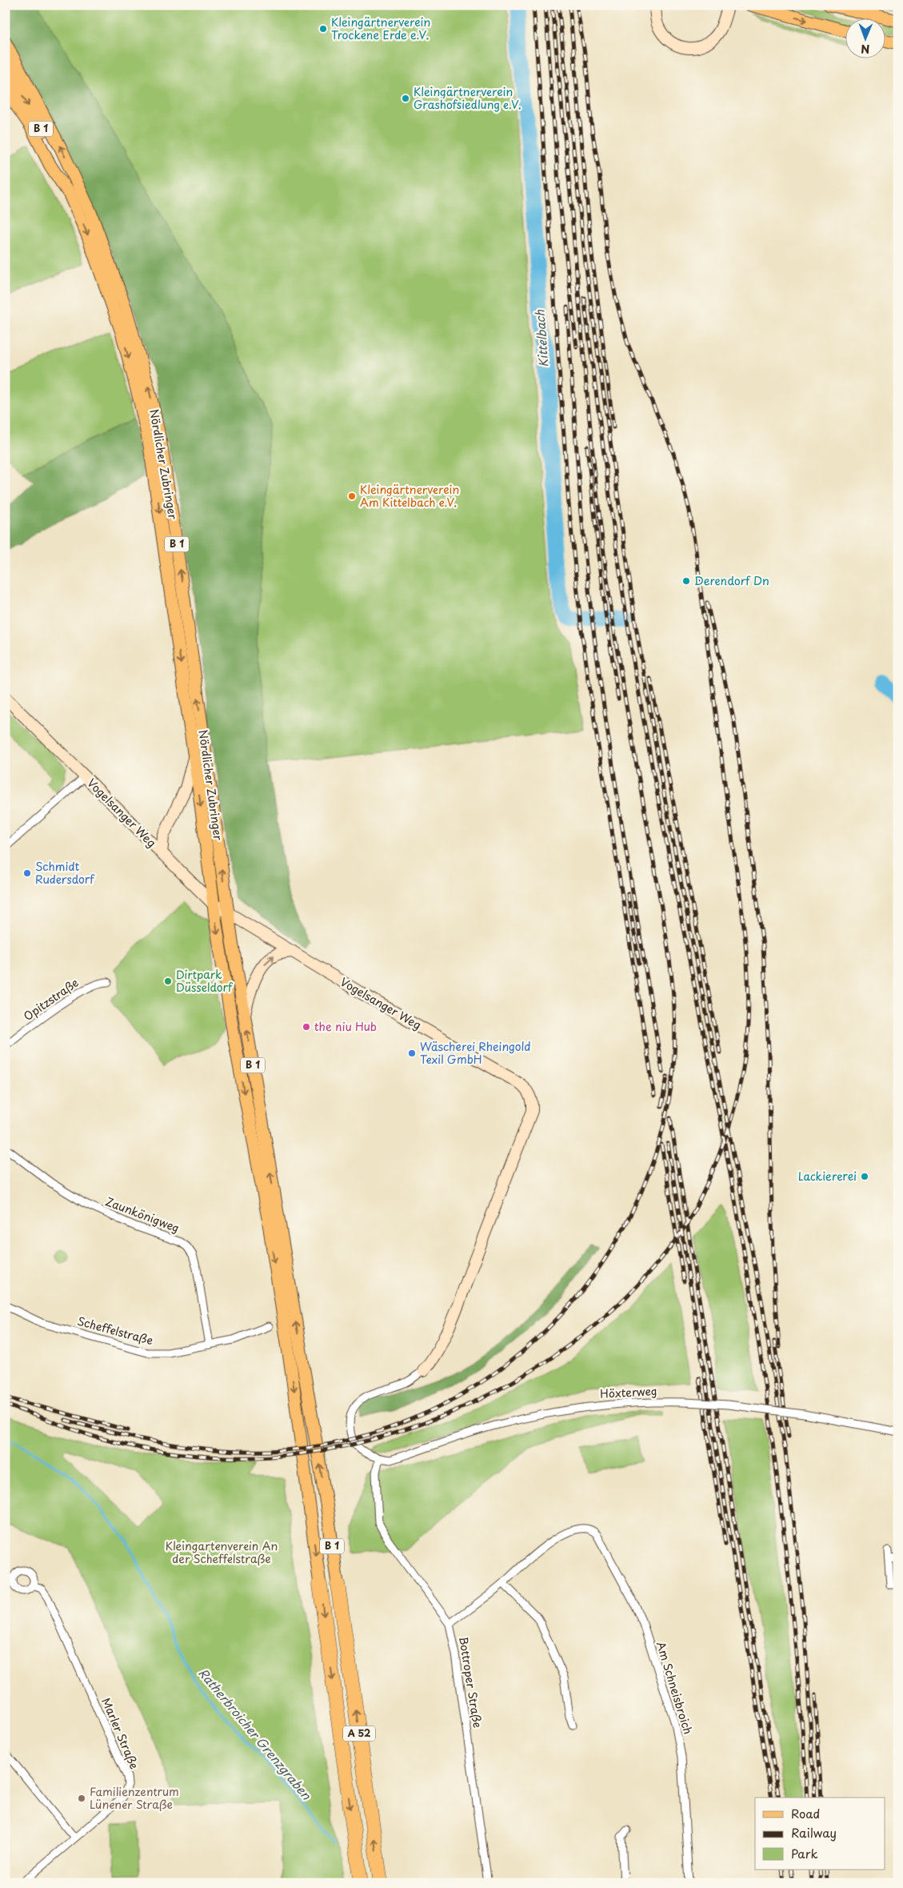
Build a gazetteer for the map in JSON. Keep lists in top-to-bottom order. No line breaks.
{"streets":{"highway":["A 52"],"main road":["B 1","Nördlicher Zubringer"],"street":["Vogelsanger Weg","Opitzstraße","Zaunkönigweg","Scheffelstraße","Höxterweg","Bottroper Straße","Am Schneisbroich","Marler Straße"]},"crossings":[["B 1","Nördlicher Zubringer"],["B 1","Vogelsanger Weg"],["B 1","A 52"],["Nördlicher Zubringer","Vogelsanger Weg"],["Vogelsanger Weg","Höxterweg"],["Zaunkönigweg","Scheffelstraße"],["Höxterweg","Bottroper Straße"]],"water":["Kittelbach","Ratherbroicher Grenzgraben"],"parks":["Kleingartenverein An der Scheffelstraße"],"places":["Kleingärtnerverein Trockene Erde e.V.","Kleingärtnerverein Grashofsiedlung e.V.","Kleingärtnerverein Am Kittelbach e.V.","Derendorf Dn","Schmidt Rudersdorf","Dirtpark Düsseldorf","the niu Hub","Wäscherei Rheingold Texil GmbH","Lackiererei","Familienzentrum Lünener Straße"],"legend":["Road","Railway","Park"],"north":"bottom"}
